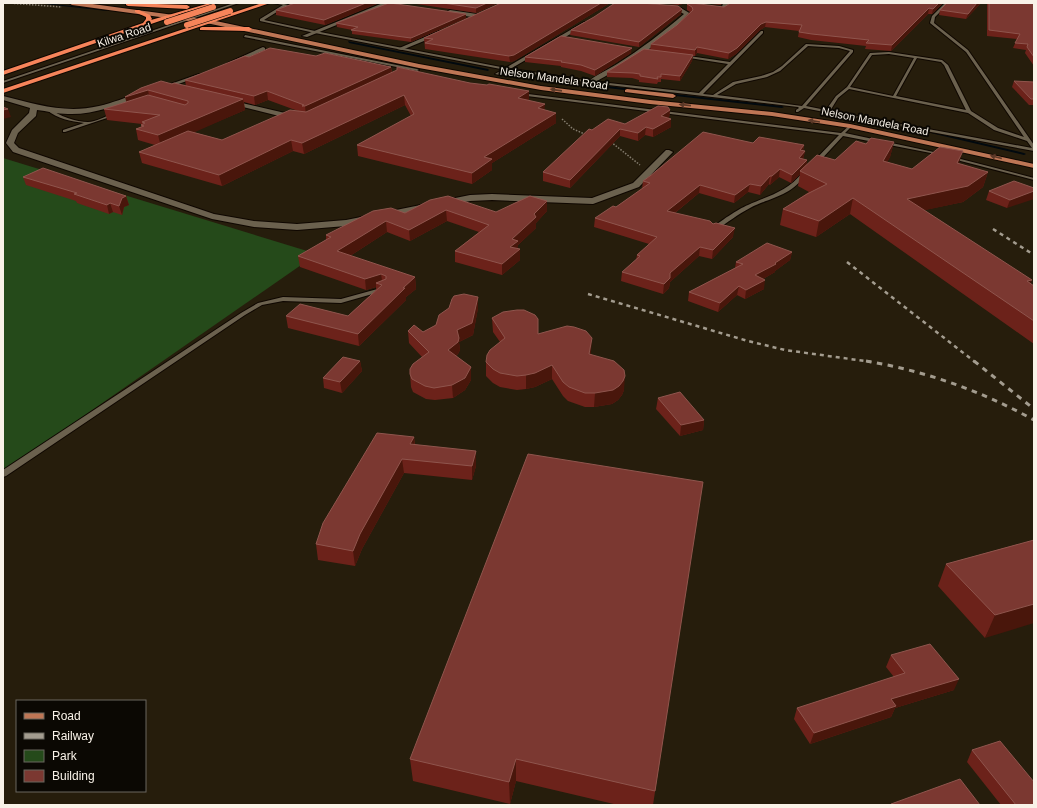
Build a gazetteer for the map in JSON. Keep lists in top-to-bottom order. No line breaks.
{"streets":{"highway":["Kilwa Road"],"main road":["Nelson Mandela Road"]},"crossings":[["Kilwa Road","Nelson Mandela Road"]],"legend":["Road","Railway","Park","Building"]}
